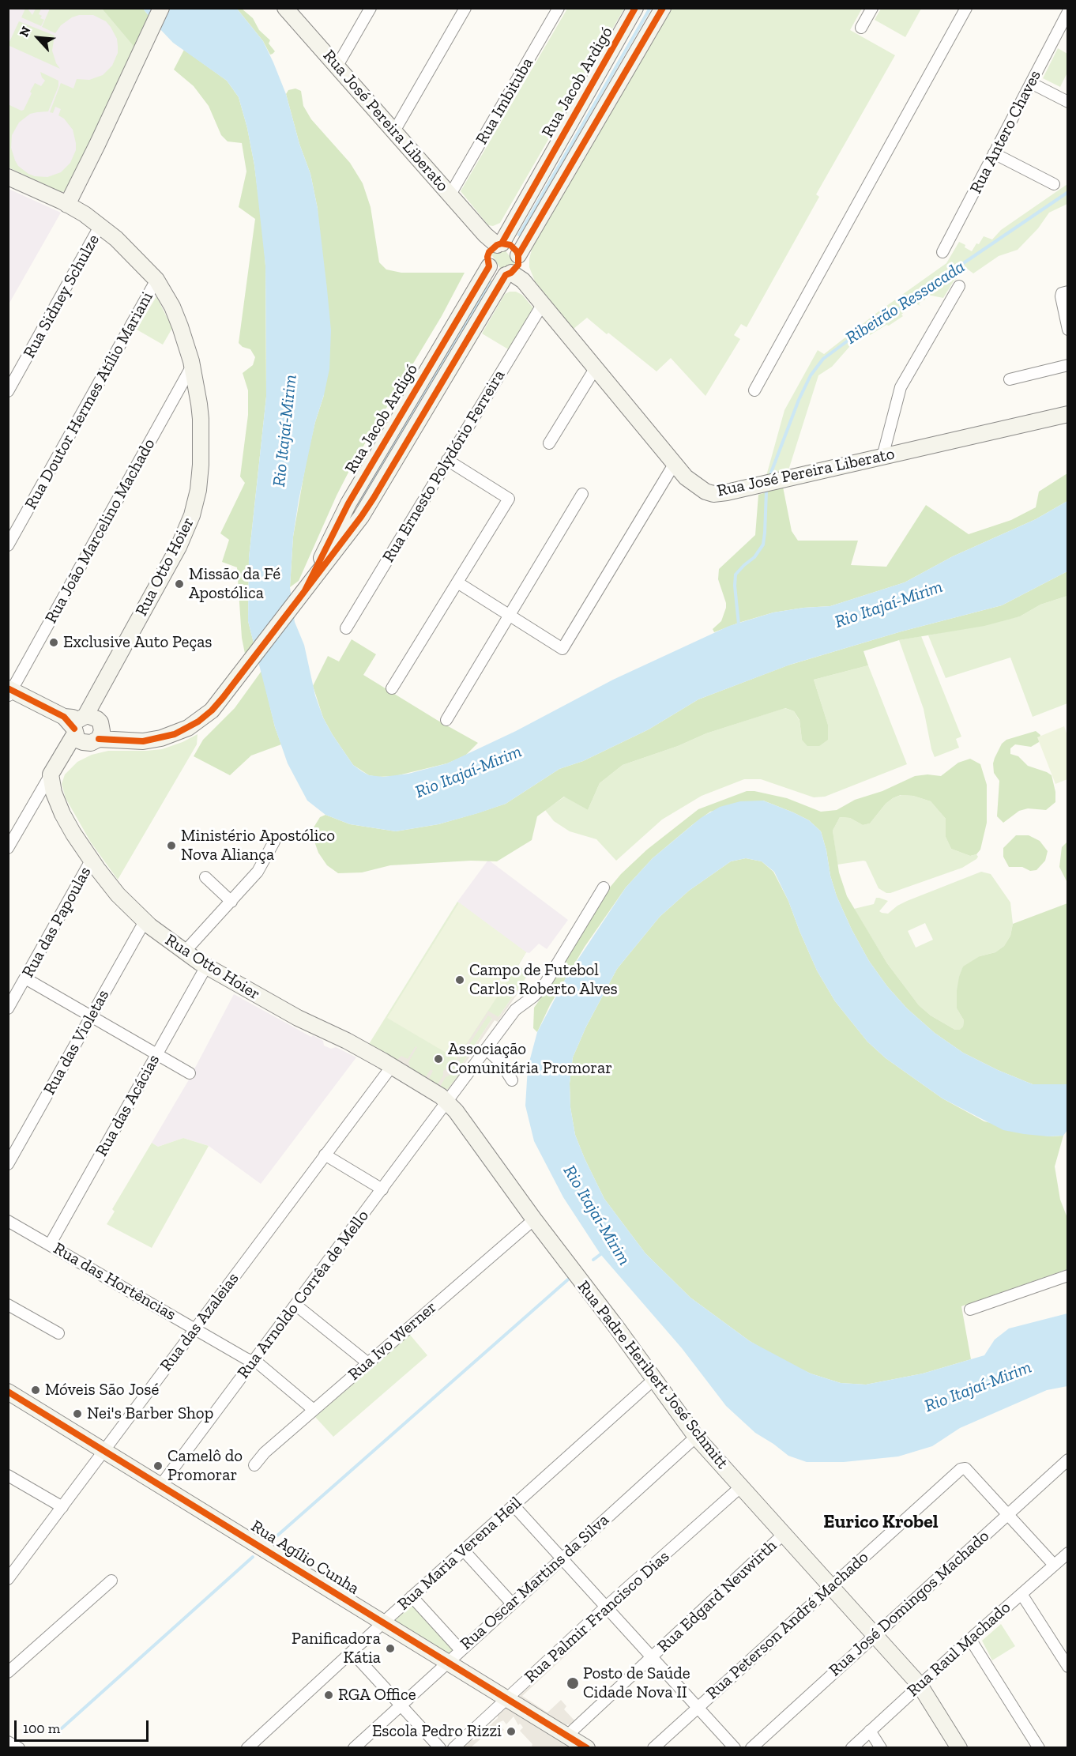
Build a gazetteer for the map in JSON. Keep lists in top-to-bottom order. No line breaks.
{"streets":{"main road":["Rua Jacob Ardigó","Rua José Pereira Liberato","Rua Otto Hoier","Rua Padre Heribert José Schmitt","Rua Agílio Cunha"],"street":["Rua Imbituba","Rua Antero Chaves","Rua Sidney Schulze","Rua Doutor Hermes Atílio Mariani","Rua Ernesto Polydório Ferreira","Rua João Marcelino Machado","Rua das Papoulas","Rua das Violetas","Rua das Acácias","Rua das Hortências","Rua Arnoldo Corrêa de Mello","Rua das Azaleias","Rua Ivo Werner","Rua Maria Verena Heil","Rua Oscar Martins da Silva","Rua Edgard Neuwirth","Rua José Domingos Machado","Rua Palmir Francisco Dias","Rua Peterson André Machado","Rua Raul Machado"]},"crossings":[["Rua Jacob Ardigó","Rua José Pereira Liberato"],["Rua Jacob Ardigó","Rua João Marcelino Machado"],["Rua Jacob Ardigó","Rua Otto Hoier"],["Rua Imbituba","Rua José Pereira Liberato"],["Rua José Pereira Liberato","Rua Ernesto Polydório Ferreira"],["Rua Sidney Schulze","Rua Otto Hoier"],["Rua Doutor Hermes Atílio Mariani","Rua Otto Hoier"],["Rua João Marcelino Machado","Rua Otto Hoier"],["Rua Otto Hoier","Rua das Papoulas"],["Rua Otto Hoier","Rua das Violetas"],["Rua Otto Hoier","Rua das Acácias"],["Rua Otto Hoier","Rua Arnoldo Corrêa de Mello"],["Rua Otto Hoier","Rua das Azaleias"],["Rua Otto Hoier","Rua Padre Heribert José Schmitt"],["Rua das Acácias","Rua das Hortências"],["Rua das Hortências","Rua Arnoldo Corrêa de Mello"],["Rua das Hortências","Rua das Azaleias"],["Rua das Hortências","Rua Ivo Werner"],["Rua Arnoldo Corrêa de Mello","Rua Padre Heribert José Schmitt"],["Rua Arnoldo Corrêa de Mello","Rua Agílio Cunha"],["Rua das Azaleias","Rua Agílio Cunha"],["Rua Ivo Werner","Rua Padre Heribert José Schmitt"],["Rua Padre Heribert José Schmitt","Rua Maria Verena Heil"],["Rua Padre Heribert José Schmitt","Rua Oscar Martins da Silva"],["Rua Padre Heribert José Schmitt","Rua Edgard Neuwirth"],["Rua Padre Heribert José Schmitt","Rua José Domingos Machado"],["Rua Padre Heribert José Schmitt","Rua Palmir Francisco Dias"],["Rua Padre Heribert José Schmitt","Rua Peterson André Machado"],["Rua Padre Heribert José Schmitt","Rua Raul Machado"],["Rua Maria Verena Heil","Rua Agílio Cunha"],["Rua Agílio Cunha","Rua Oscar Martins da Silva"],["Rua Agílio Cunha","Rua Edgard Neuwirth"],["Rua Agílio Cunha","Rua Palmir Francisco Dias"],["Rua José Domingos Machado","Rua Peterson André Machado"]],"districts":["Eurico Krobel"],"water":["Ribeirão Ressacada","Rio Itajaí-Mirim"],"places":["Missão da Fé Apostólica","Exclusive Auto Peças","Ministério Apostólico Nova Aliança","Campo de Futebol Carlos Roberto Alves","Associação Comunitária Promorar","Móveis São José","Nei's Barber Shop","Camelô do Promorar","Panificadora Kátia","Posto de Saúde Cidade Nova II","RGA Office","Escola Pedro Rizzi"],"scale_bar":"100 m","north":"top left"}
